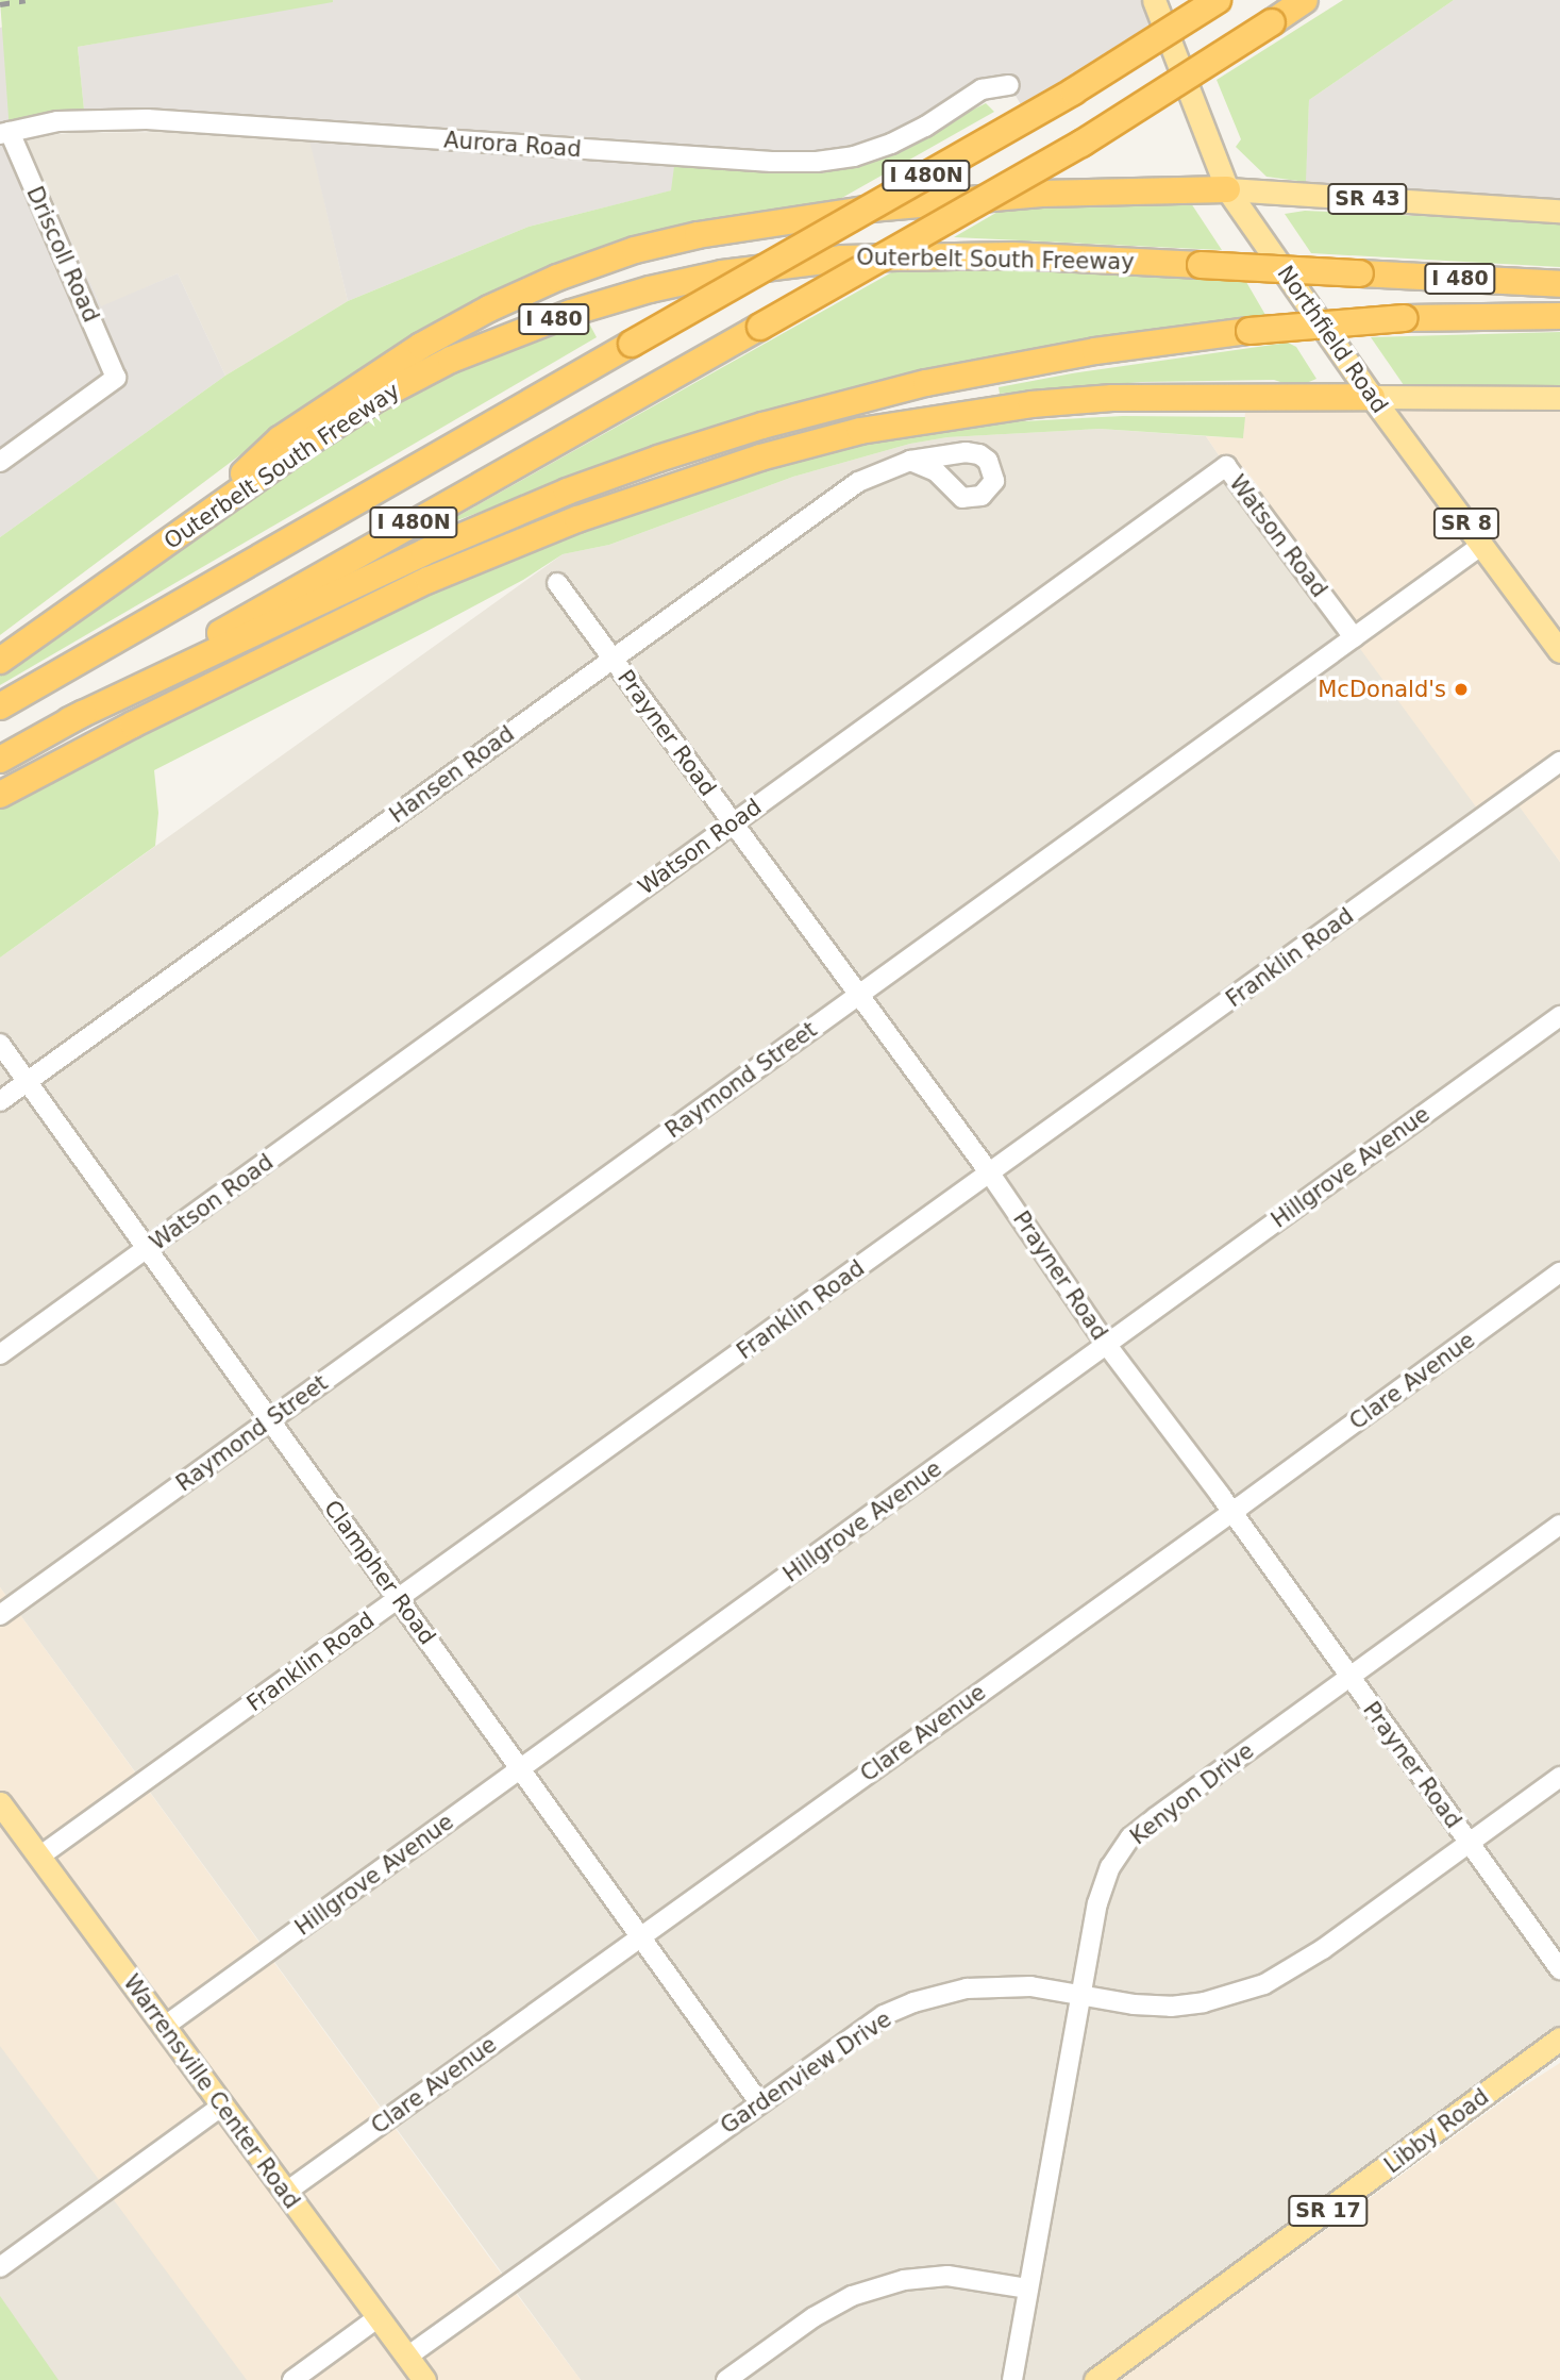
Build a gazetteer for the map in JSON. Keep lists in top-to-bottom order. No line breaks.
{"streets":{"highway":["I 480N","Outerbelt South Freeway","I 480"],"main road":["SR 43","Northfield Road","SR 8","Warrensville Center Road","Libby Road","SR 17"],"street":["Aurora Road","Driscoll Road","Watson Road","Prayner Road","Hansen Road","Franklin Road","Raymond Street","Hillgrove Avenue","Clare Avenue","Clampher Road","Kenyon Drive","Gardenview Drive"]},"crossings":[["Aurora Road","Driscoll Road"],["I 480N","I 480"],["SR 43","Northfield Road"],["Northfield Road","Raymond Street"],["Watson Road","Prayner Road"],["Watson Road","Raymond Street"],["Watson Road","Clampher Road"],["Prayner Road","Hansen Road"],["Prayner Road","Franklin Road"],["Prayner Road","Raymond Street"],["Prayner Road","Hillgrove Avenue"],["Prayner Road","Clare Avenue"],["Prayner Road","Kenyon Drive"],["Prayner Road","Gardenview Drive"],["Hansen Road","Clampher Road"],["Franklin Road","Clampher Road"],["Franklin Road","Warrensville Center Road"],["Raymond Street","Clampher Road"],["Hillgrove Avenue","Clampher Road"],["Hillgrove Avenue","Warrensville Center Road"],["Clare Avenue","Clampher Road"],["Clare Avenue","Warrensville Center Road"],["Clampher Road","Gardenview Drive"],["Kenyon Drive","Gardenview Drive"],["Gardenview Drive","Warrensville Center Road"]],"places":["McDonald's"]}
